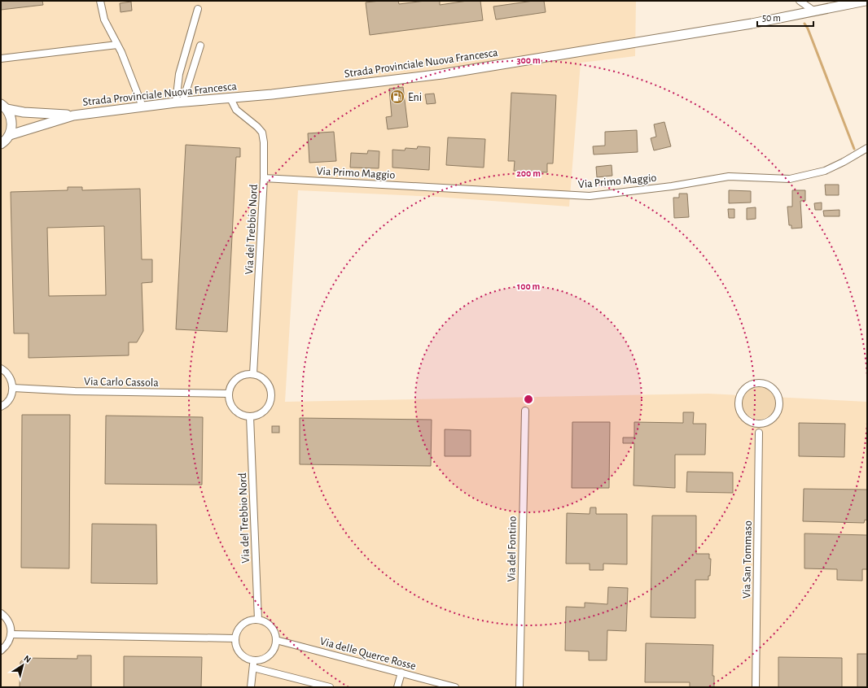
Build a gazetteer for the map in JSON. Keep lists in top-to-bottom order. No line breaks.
{"streets":{"main road":["Strada Provinciale Nuova Francesca"],"street":["Via Primo Maggio","Via del Trebbio Nord","Via Carlo Cassola","Via del Fontino","Via San Tommaso","Via delle Querce Rosse"]},"crossings":[["Strada Provinciale Nuova Francesca","Via del Trebbio Nord"],["Via Primo Maggio","Via del Trebbio Nord"],["Via del Trebbio Nord","Via Carlo Cassola"],["Via del Trebbio Nord","Via delle Querce Rosse"]],"places":{"fuel station":["Eni"]},"scale_bar":"50 m","north":"top right","rings":["300 m","200 m","100 m"]}
